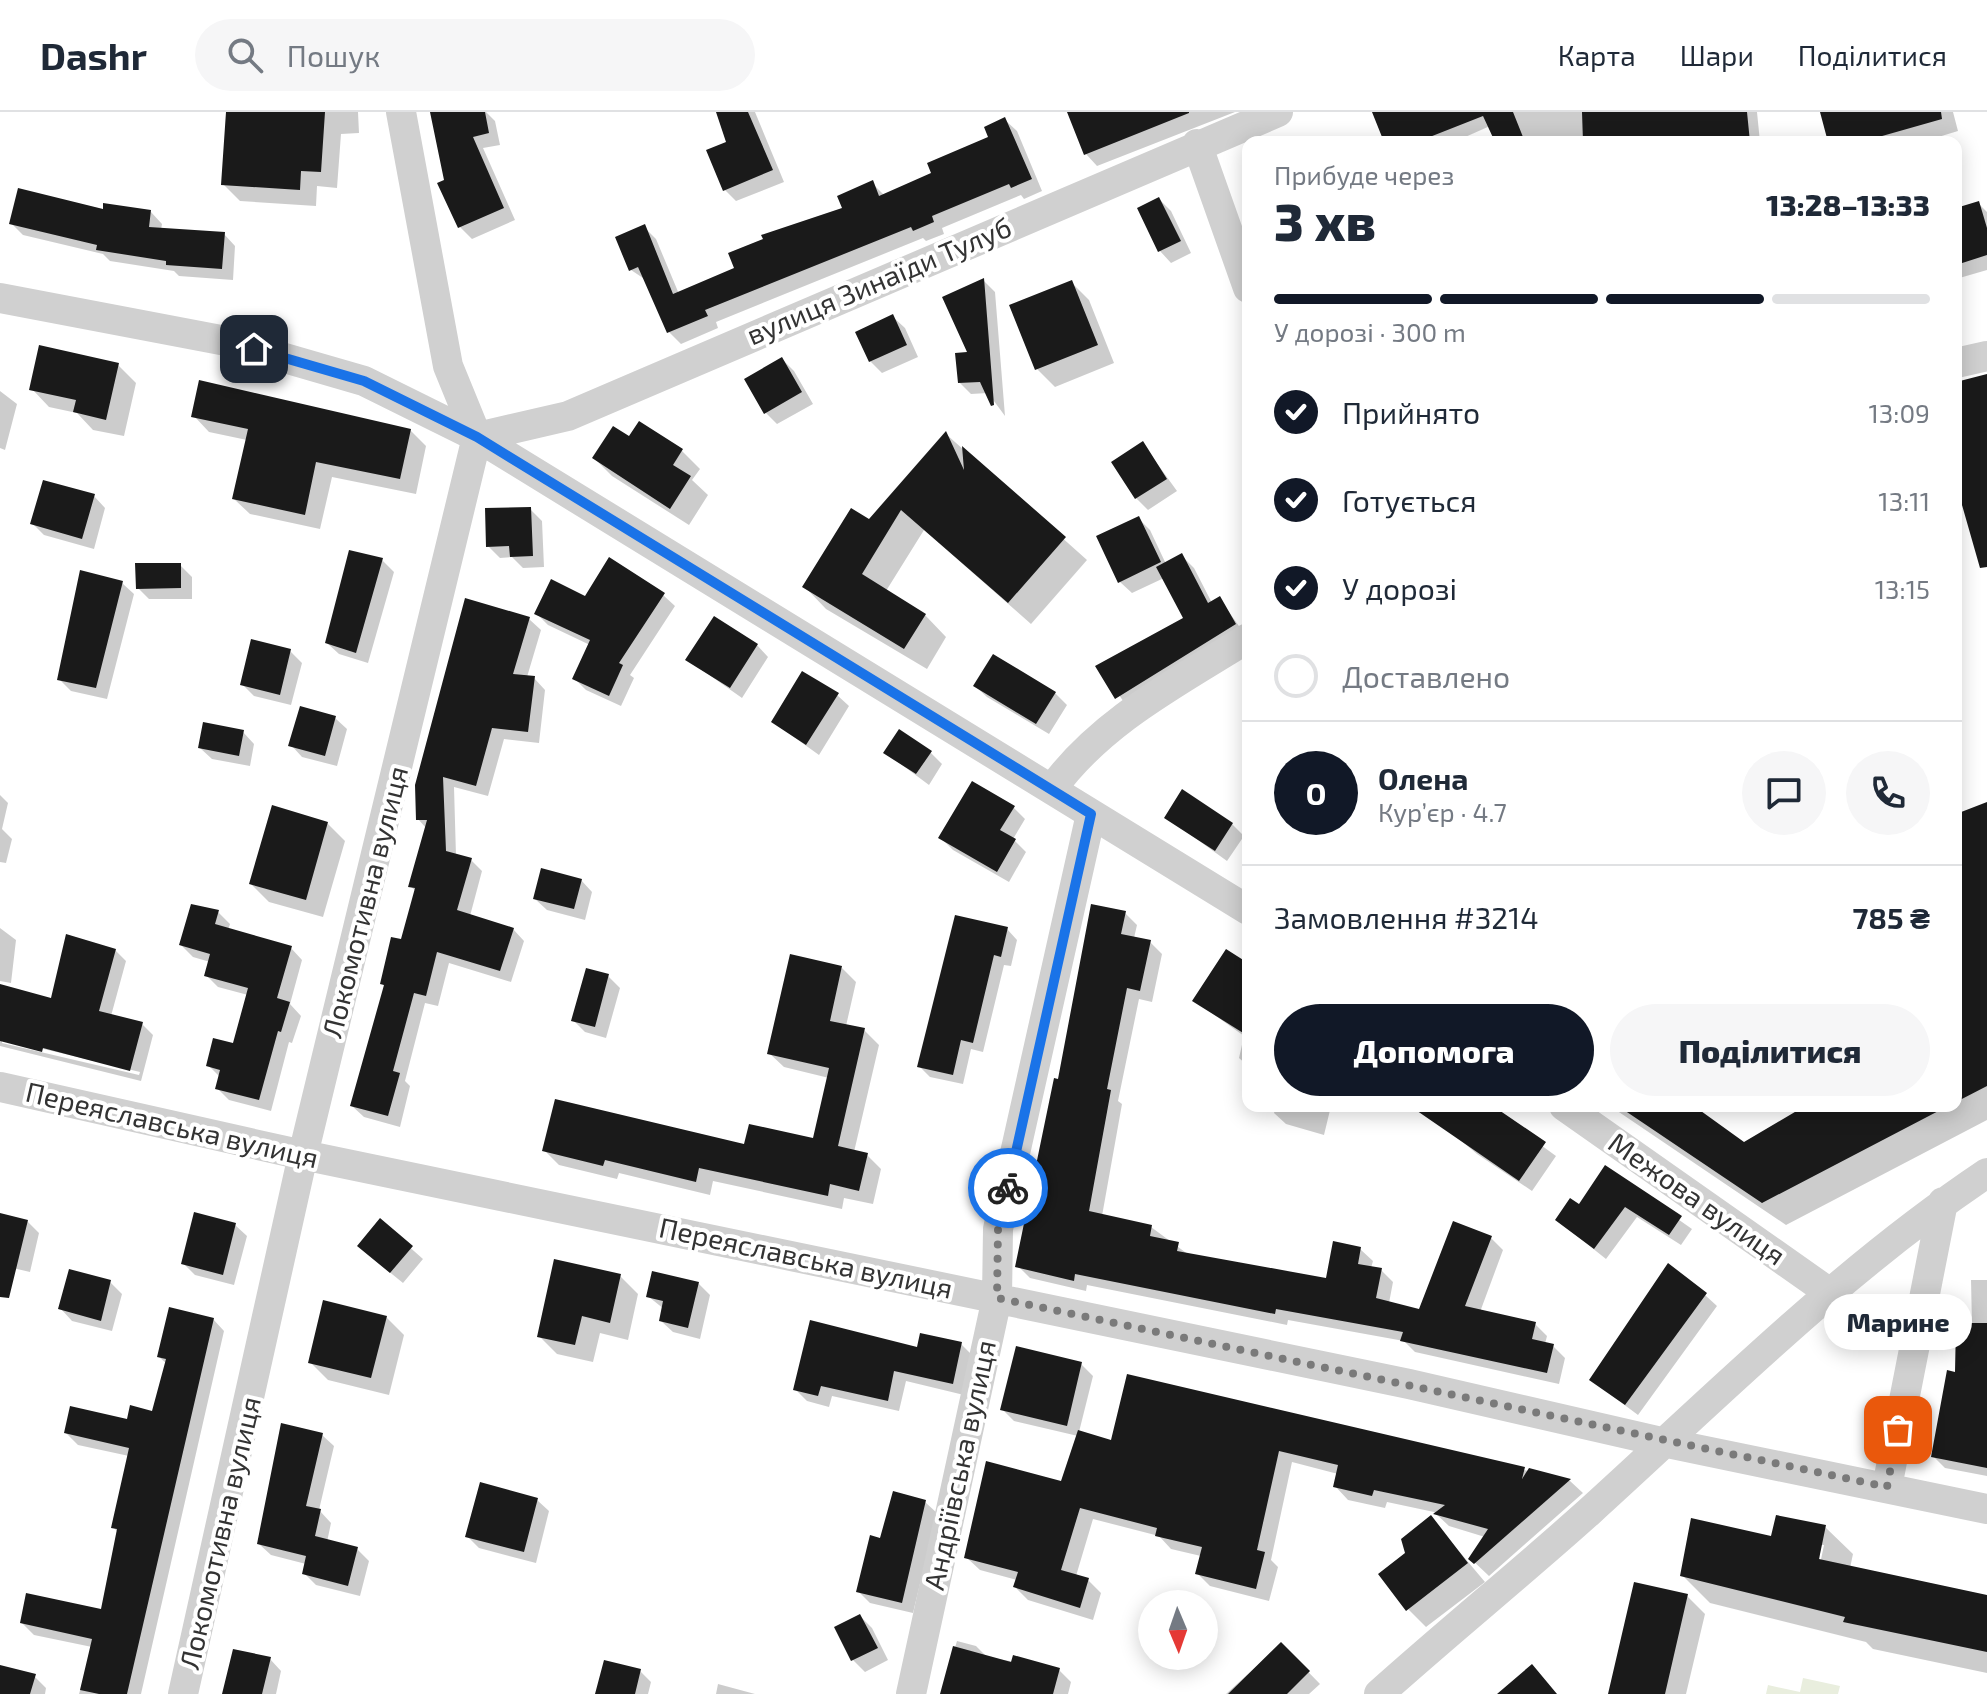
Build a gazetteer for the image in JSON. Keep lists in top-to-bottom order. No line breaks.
{"streets":{"street":["вулиця Зинаїди Тулуб","Локомотивна вулиця","Переяславська вулиця","Межова вулиця","Андріївська вулиця"]},"crossings":[["вулиця Зинаїди Тулуб","Локомотивна вулиця"],["Локомотивна вулиця","Переяславська вулиця"],["Переяславська вулиця","Андріївська вулиця"]],"places":["Марине"],"north":"bottom","page":{"header":"Dashr","search":"Пошук","nav":["Карта","Шари","Поділитися"],"heading":["3 хв","Прибуде через","13:28–13:33"],"panel":["Олена","Кур’єр · 4.7","Замовлення #3214","785 ₴"],"bar":"У дорозі · 300 m","list":[["Прийнято","13:09"],["Готується","13:11"],["У дорозі","13:15"],"Доставлено"],"round":"О","buttons":["Допомога","Поділитися"],"bubble":"Марине"}}
